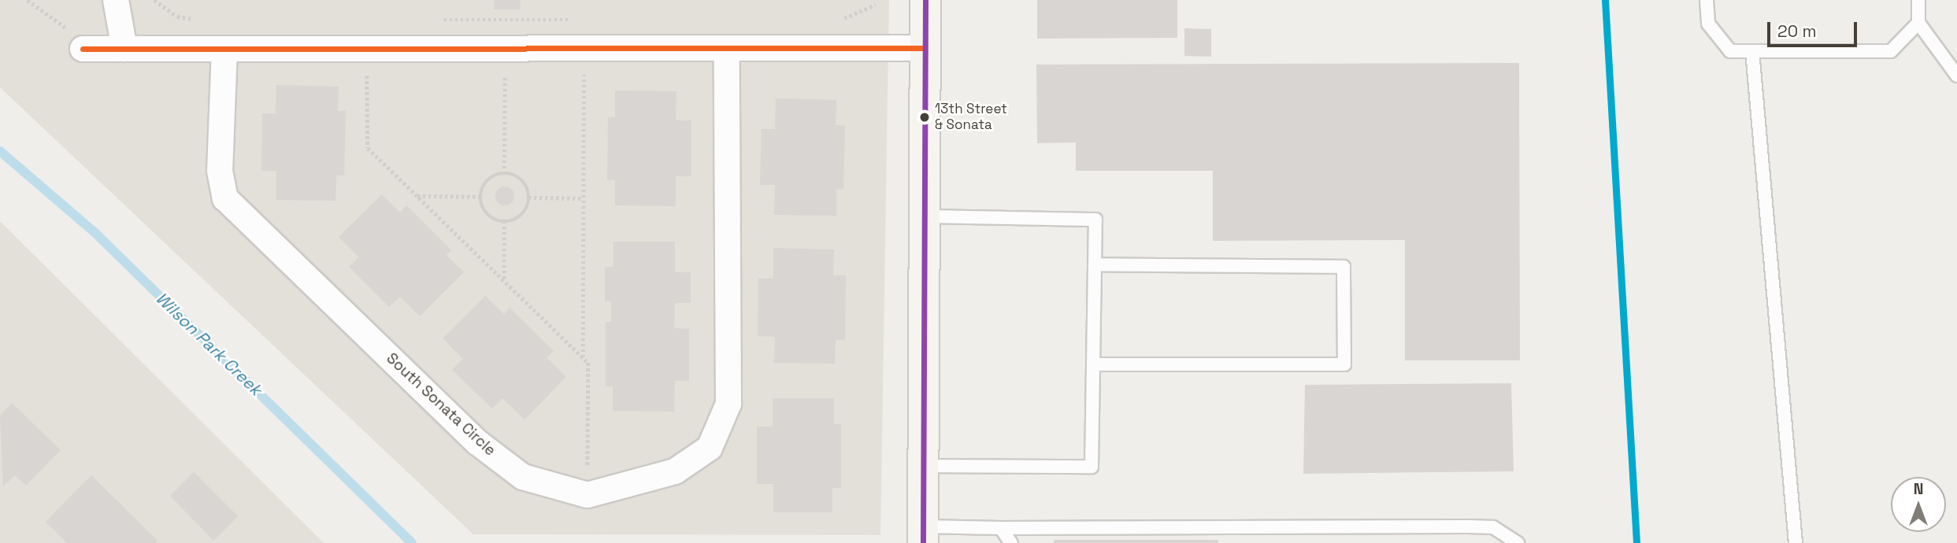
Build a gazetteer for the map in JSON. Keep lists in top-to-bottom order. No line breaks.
{"streets":{"street":["South Sonata Circle"]},"water":["Wilson Park Creek"],"places":["13th Street & Sonata"],"scale_bar":"20 m","north":"top"}
